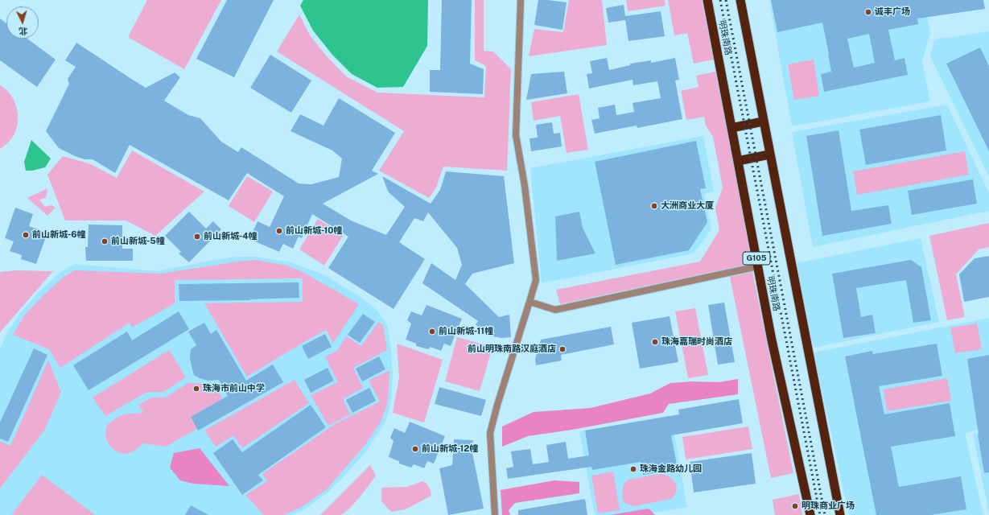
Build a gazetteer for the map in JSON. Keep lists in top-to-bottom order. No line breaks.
{"streets":{"highway":["明珠南路","G105"]},"places":["诚丰广场","大洲商业大厦","前山新城-10幢","前山新城-6幢","前山新城-4幢","前山新城-5幢","前山新城-11幢","珠海嘉瑞时尚酒店","前山明珠南路汉庭酒店","珠海市前山中学","前山新城-12幢","珠海金路幼儿园","明珠商业广场"],"north":"bottom"}
